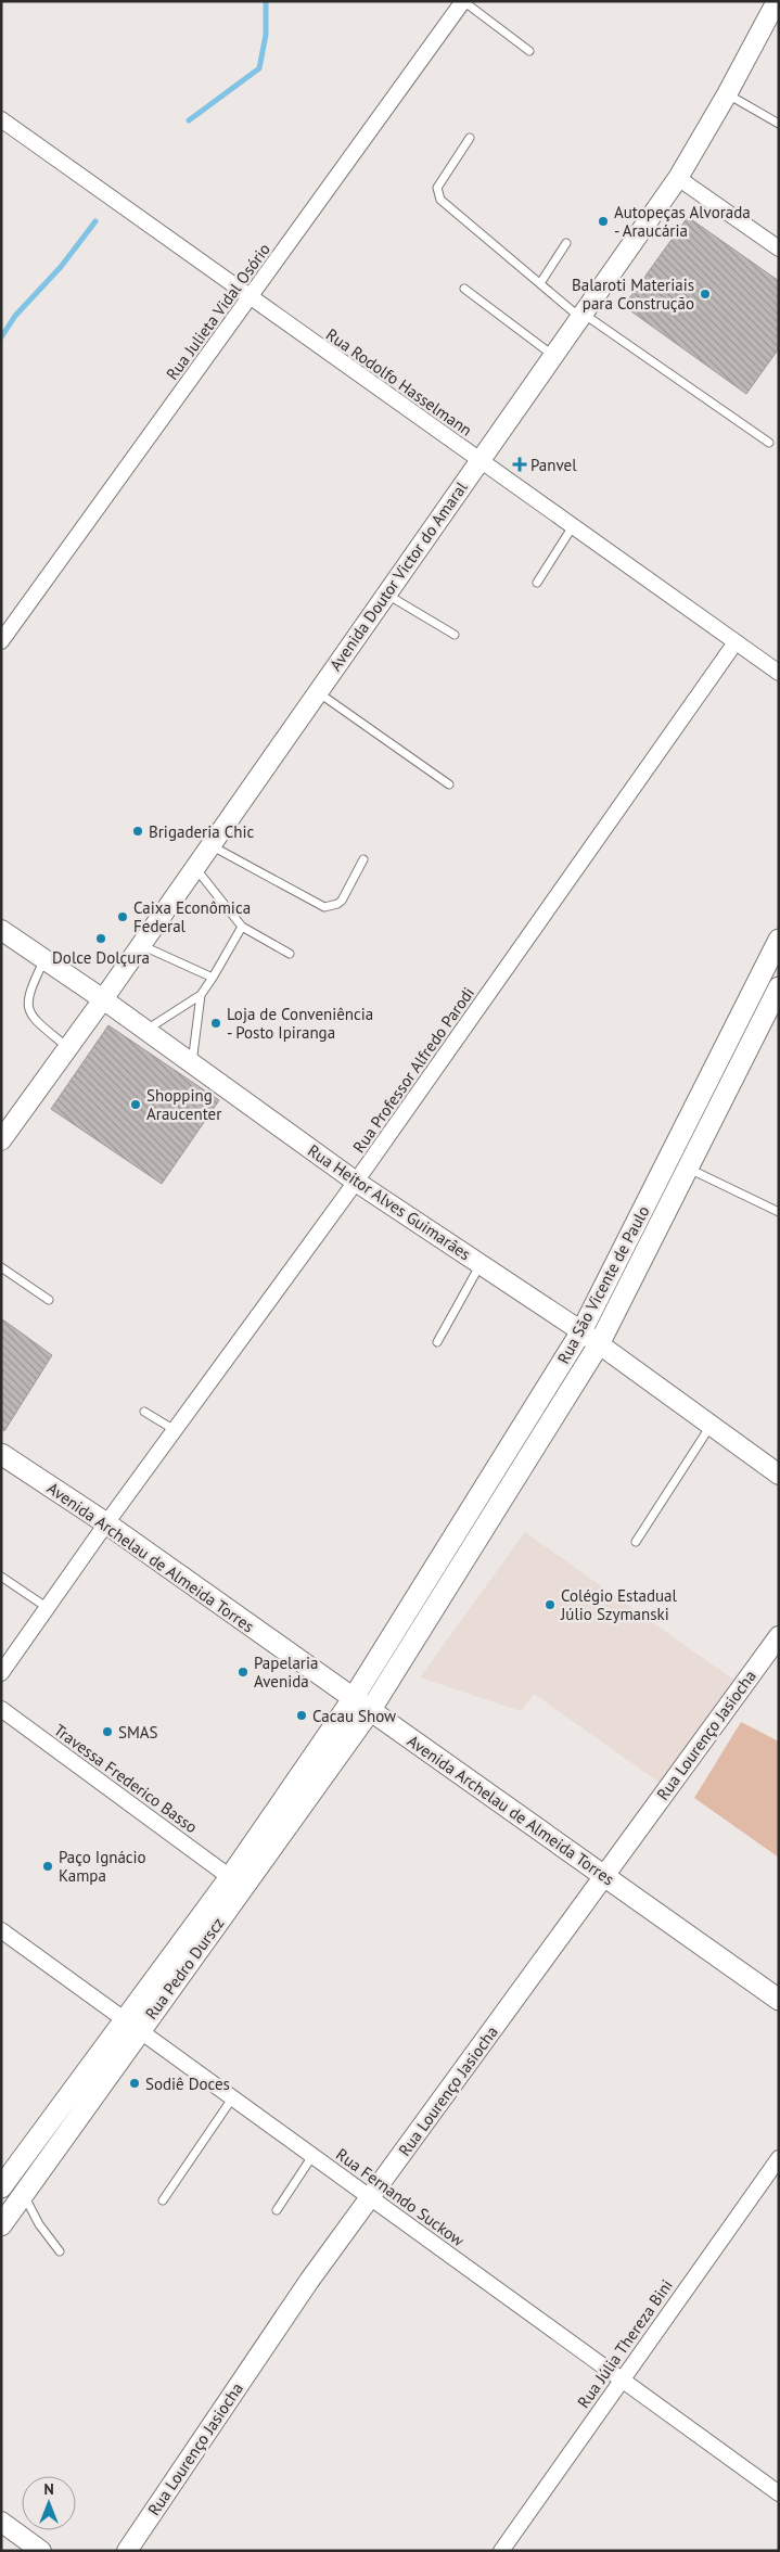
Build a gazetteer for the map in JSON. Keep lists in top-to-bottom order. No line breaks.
{"streets":{"main road":["Rua São Vicente de Paulo","Avenida Archelau de Almeida Torres","Rua Pedro Durscz"],"street":["Rua Julieta Vidal Osório","Rua Rodolfo Hasselmann","Avenida Doutor Victor do Amaral","Rua Professor Alfredo Parodi","Rua Heitor Alves Guimarães","Rua Lourenço Jasiocha","Travessa Frederico Basso","Rua Fernando Suckow","Rua Júlia Thereza Bini"]},"crossings":[["Rua Julieta Vidal Osório","Rua Rodolfo Hasselmann"],["Rua Rodolfo Hasselmann","Avenida Doutor Victor do Amaral"],["Rua Rodolfo Hasselmann","Rua Professor Alfredo Parodi"],["Avenida Doutor Victor do Amaral","Rua Heitor Alves Guimarães"],["Rua Professor Alfredo Parodi","Rua Heitor Alves Guimarães"],["Rua Professor Alfredo Parodi","Avenida Archelau de Almeida Torres"],["Rua Heitor Alves Guimarães","Rua São Vicente de Paulo"],["Rua São Vicente de Paulo","Avenida Archelau de Almeida Torres"],["Rua São Vicente de Paulo","Rua Pedro Durscz"],["Avenida Archelau de Almeida Torres","Rua Lourenço Jasiocha"],["Avenida Archelau de Almeida Torres","Rua Pedro Durscz"],["Rua Lourenço Jasiocha","Rua Fernando Suckow"],["Travessa Frederico Basso","Rua Pedro Durscz"],["Rua Pedro Durscz","Rua Fernando Suckow"],["Rua Fernando Suckow","Rua Júlia Thereza Bini"]],"places":{"other":["Autopeças Alvorada - Araucária","Balaroti Materiais para Construção","Brigaderia Chic","Caixa Econômica Federal","Dolce Dolçura","Loja de Conveniência - Posto Ipiranga","Shopping Araucenter","Colégio Estadual Júlio Szymanski","Papelaria Avenida","Cacau Show","SMAS","Paço Ignácio Kampa","Sodiê Doces"],"health":["Panvel"]},"north":"top"}
